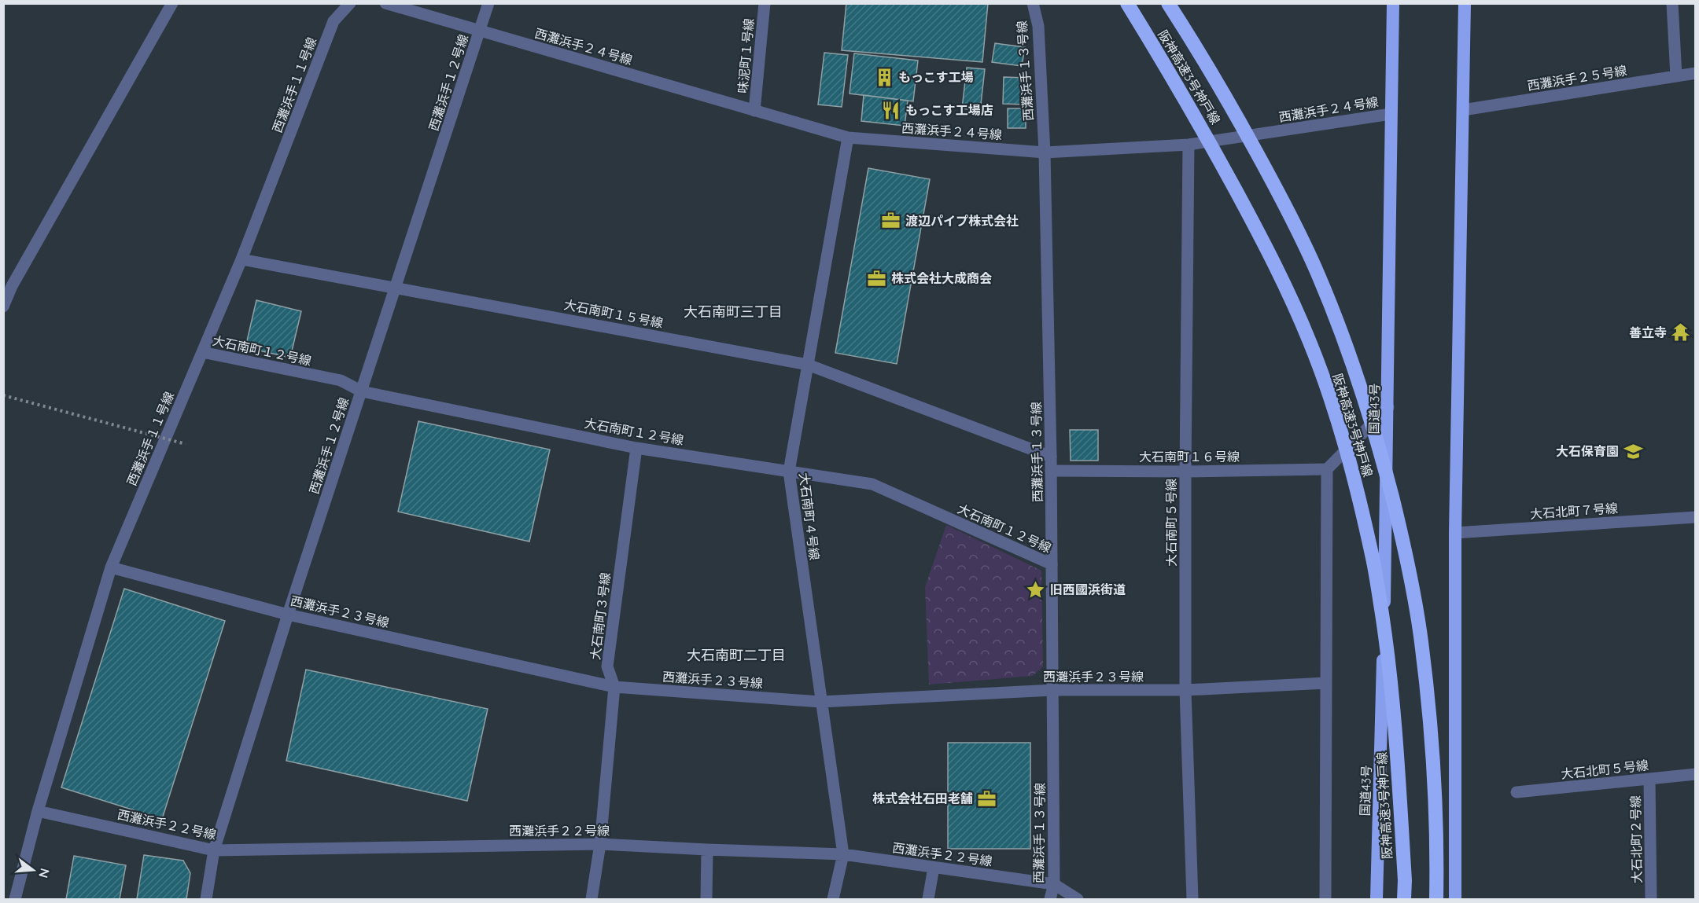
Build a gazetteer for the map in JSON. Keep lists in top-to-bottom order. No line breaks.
{"streets":{"highway":["阪神高速3号神戸線","国道43号"],"street":["西灘浜手２４号線","味泥町１号線","西灘浜手１３号線","西灘浜手２５号線","西灘浜手１２号線","西灘浜手１１号線","大石南町１５号線","大石南町１２号線","大石南町１６号線","大石北町７号線","大石南町４号線","大石南町５号線","西灘浜手２３号線","大石南町３号線","大石北町５号線","西灘浜手２２号線","大石北町２号線"]},"crossings":[["西灘浜手２４号線","味泥町１号線"],["西灘浜手２４号線","西灘浜手１３号線"],["西灘浜手２４号線","西灘浜手１２号線"],["西灘浜手２４号線","国道43号"],["西灘浜手２４号線","大石南町４号線"],["西灘浜手２４号線","大石南町５号線"],["西灘浜手１３号線","大石南町１５号線"],["西灘浜手１３号線","大石南町１２号線"],["西灘浜手１３号線","大石南町１６号線"],["西灘浜手１３号線","西灘浜手２３号線"],["西灘浜手１３号線","西灘浜手２２号線"],["西灘浜手１２号線","大石南町１５号線"],["西灘浜手１２号線","大石南町１２号線"],["西灘浜手１２号線","西灘浜手２３号線"],["西灘浜手１２号線","西灘浜手２２号線"],["西灘浜手１１号線","大石南町１５号線"],["西灘浜手１１号線","大石南町１２号線"],["西灘浜手１１号線","西灘浜手２３号線"],["西灘浜手１１号線","西灘浜手２２号線"],["大石南町１５号線","大石南町４号線"],["大石南町１２号線","大石南町４号線"],["大石南町１２号線","大石南町３号線"],["大石南町１６号線","大石南町５号線"],["大石南町４号線","西灘浜手２３号線"],["大石南町４号線","西灘浜手２２号線"],["大石南町５号線","西灘浜手２３号線"],["西灘浜手２３号線","大石南町３号線"],["大石南町３号線","西灘浜手２２号線"],["大石北町５号線","大石北町２号線"]],"districts":["大石南町三丁目","大石南町二丁目"],"places":{"building":["もっこす工場"],"restaurant":["もっこす工場店"],"office":["渡辺パイプ株式会社","株式会社大成商会","株式会社石田老舗"],"temple":["善立寺"],"school or university":["大石保育園"],"place":["旧西國浜街道"]},"north":"right"}
